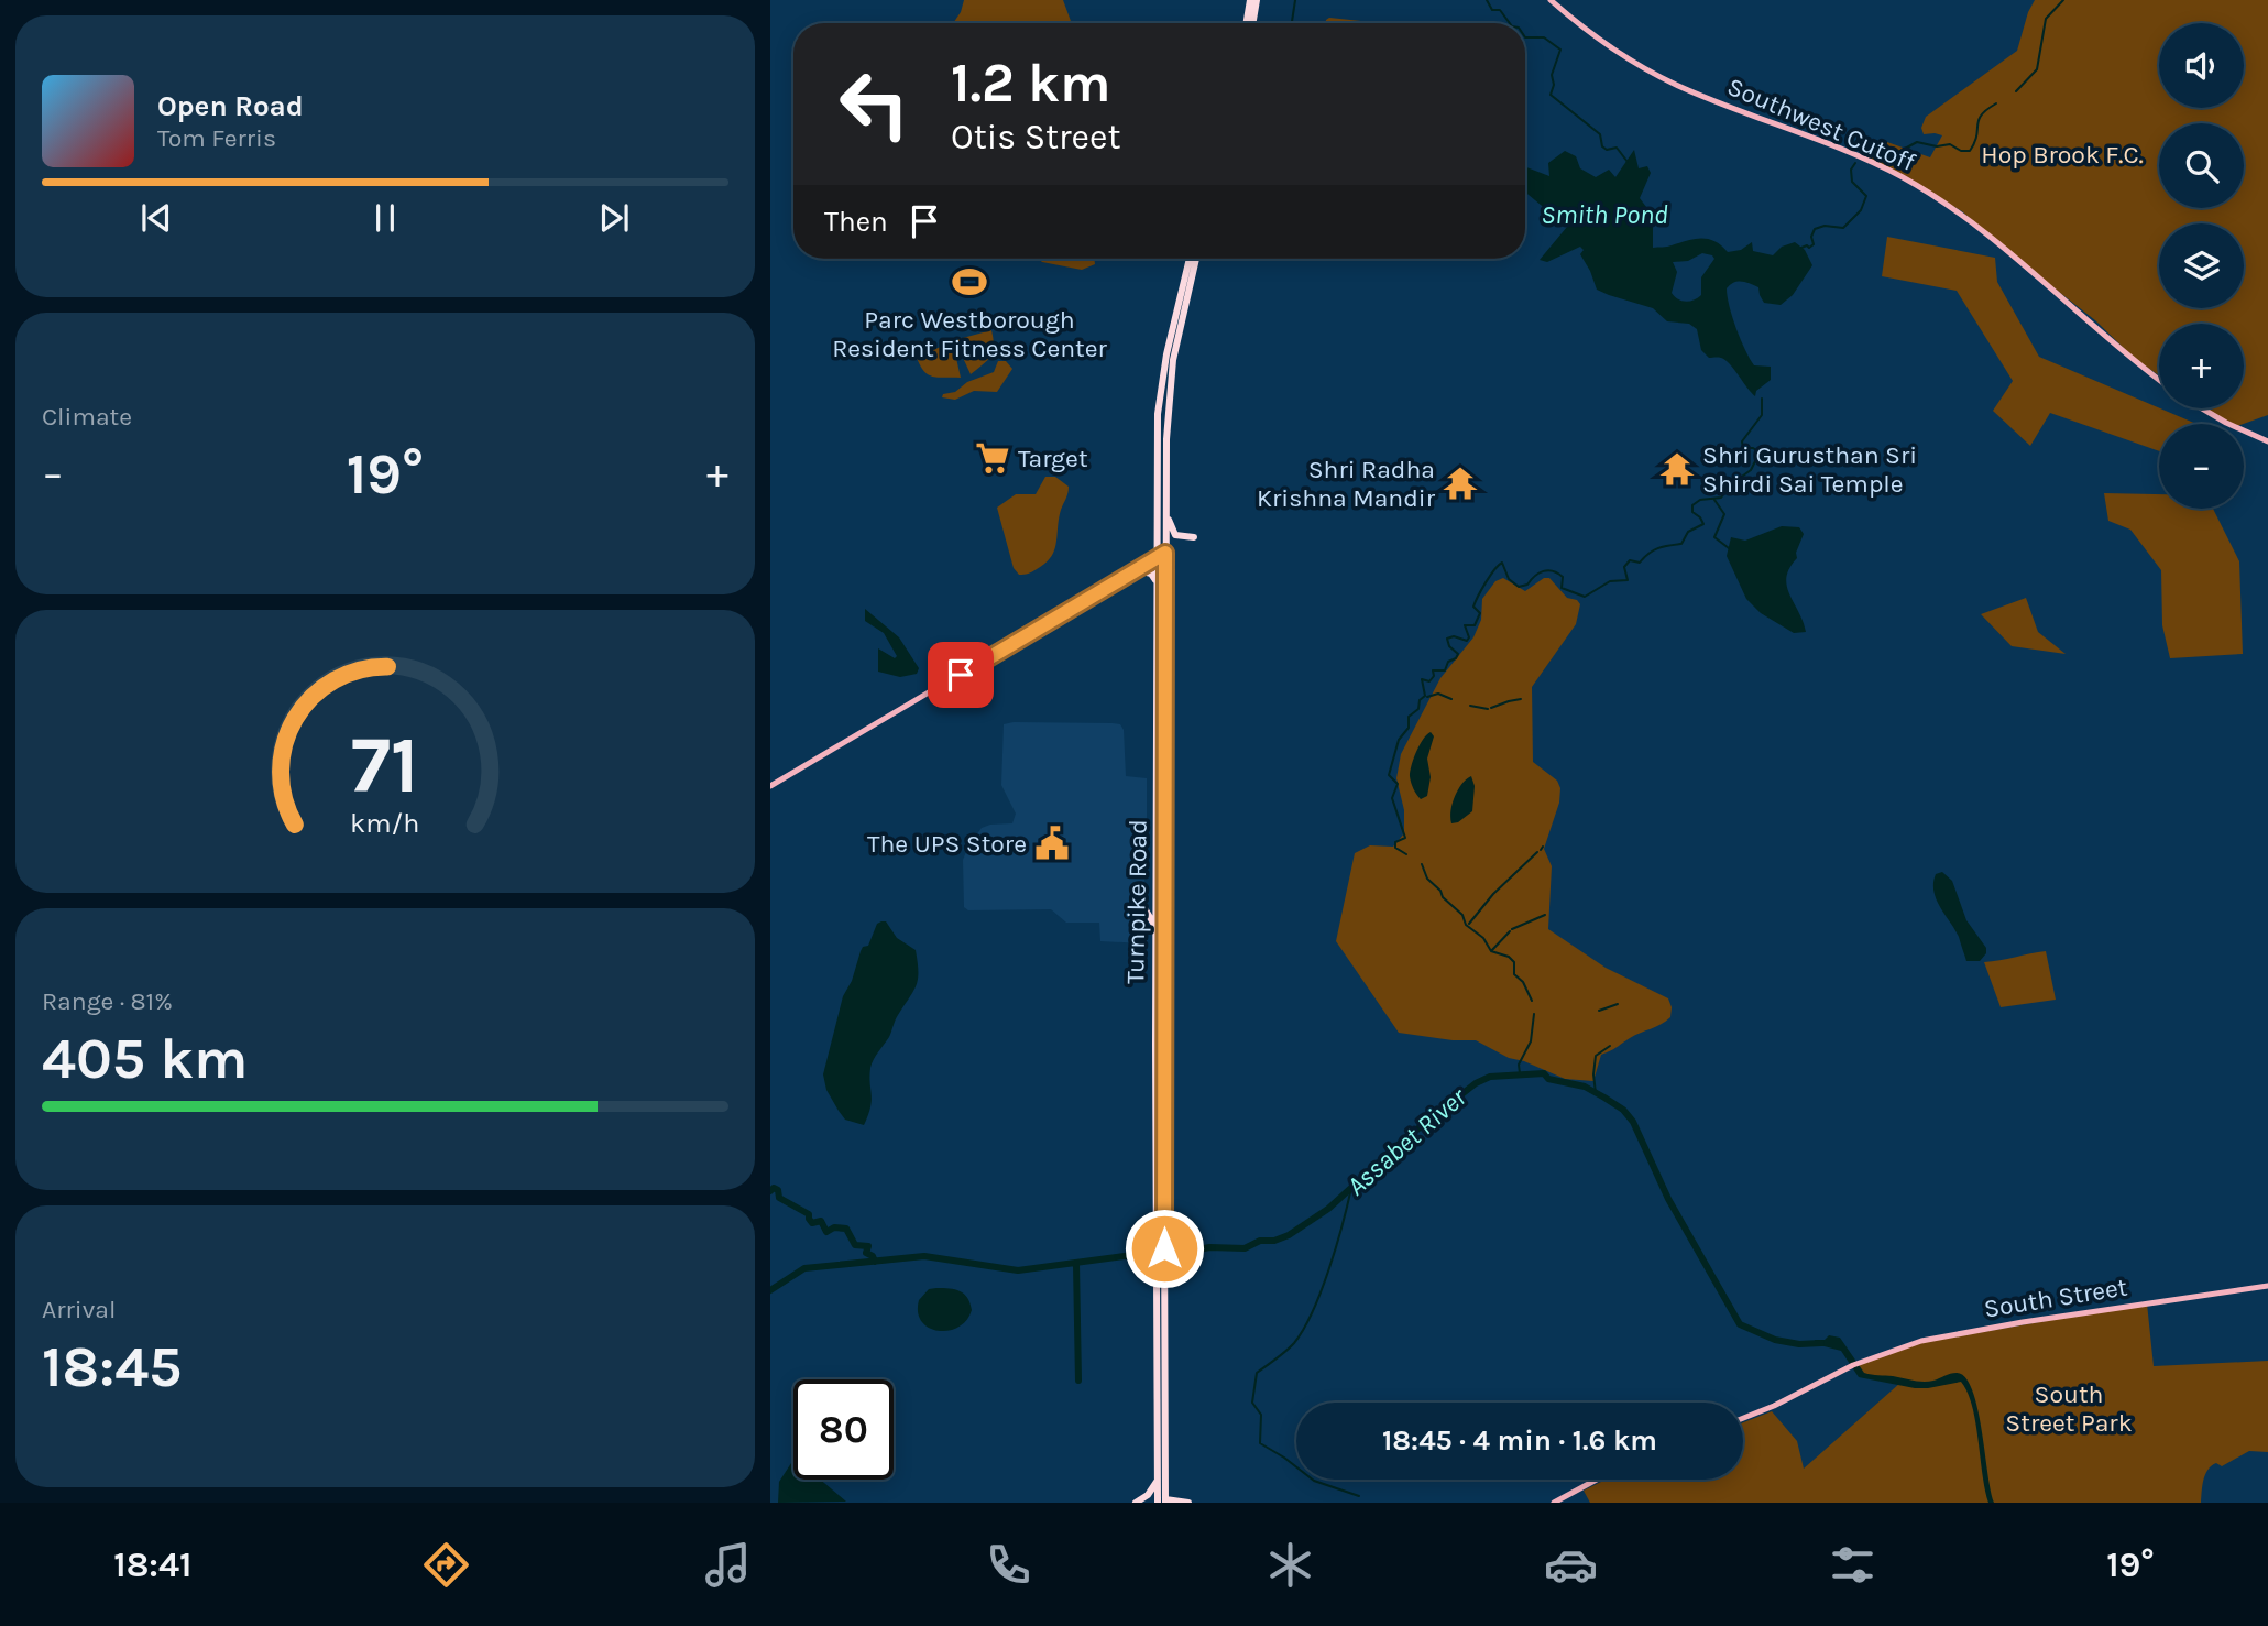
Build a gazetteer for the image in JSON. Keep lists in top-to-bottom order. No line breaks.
{"streets":{"highway":["Turnpike Road"],"main road":["Southwest Cutoff","South Street"]},"water":["Smith Pond","Assabet River"],"parks":["Hop Brook F.C.","South Street Park"],"places":{"sports":["Parc Westborough Resident Fitness Center"],"supermarket":["Target"],"temple":["Shri Gurusthan Sri Shirdi Sai Temple","Shri Radha Krishna Mandir"],"public building":["The UPS Store"]},"page":{"map_buttons":["+","−"],"turn":["1.2 km","Otis Street"],"song":["Open Road","Tom Ferris"],"then":"Then","tile":["Climate",["Range · 81%","405 km"],["Arrival","18:45"]],"heat":["−","19°","+"],"limit":"80","trip":"18:45 · 4 min · 1.6 km","tabs":["18:41","19°"],"gauge":["71","km/h"]}}
